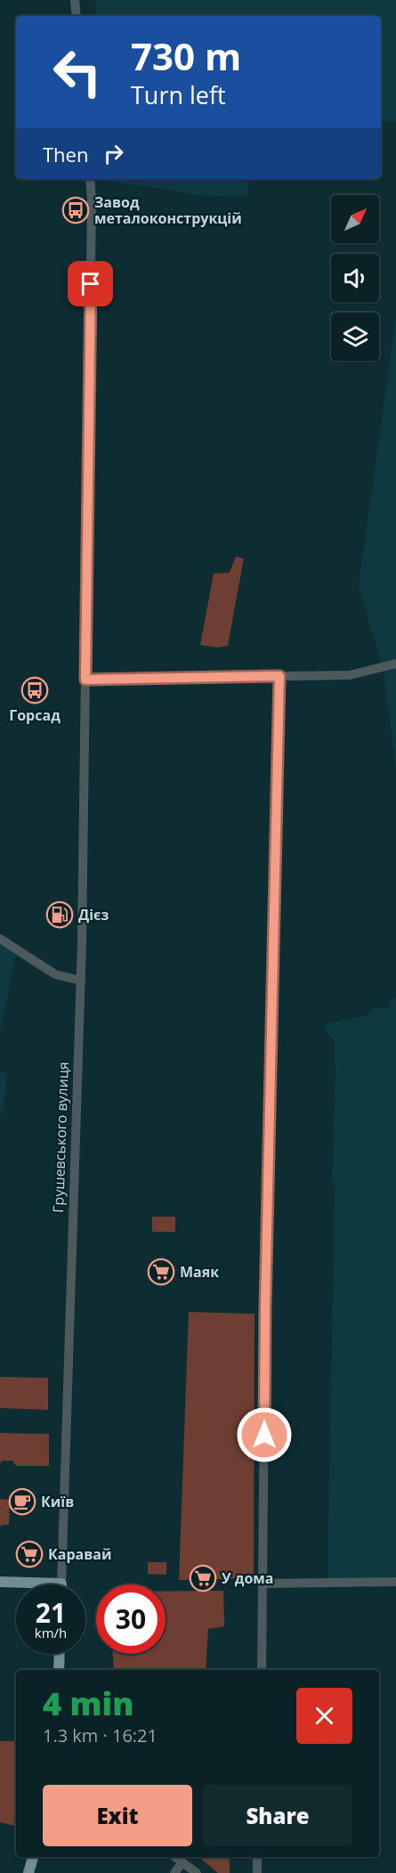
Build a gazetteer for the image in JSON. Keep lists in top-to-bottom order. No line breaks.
{"streets":{"street":["Грушевського вулиця"]},"places":{"bus stop":["Завод металоконструкцій","Горсад"],"fuel station":["Дієз"],"supermarket":["Маяк","Каравай","У дома"],"cafe":["Київ"]},"north":"top right","page":{"turn":["730 m","Turn left"],"then":"Then","speed":"21 km/h","limit":"30","heading":["4 min","1.3 km · 16:21"],"buttons":["Exit","Share"]}}
